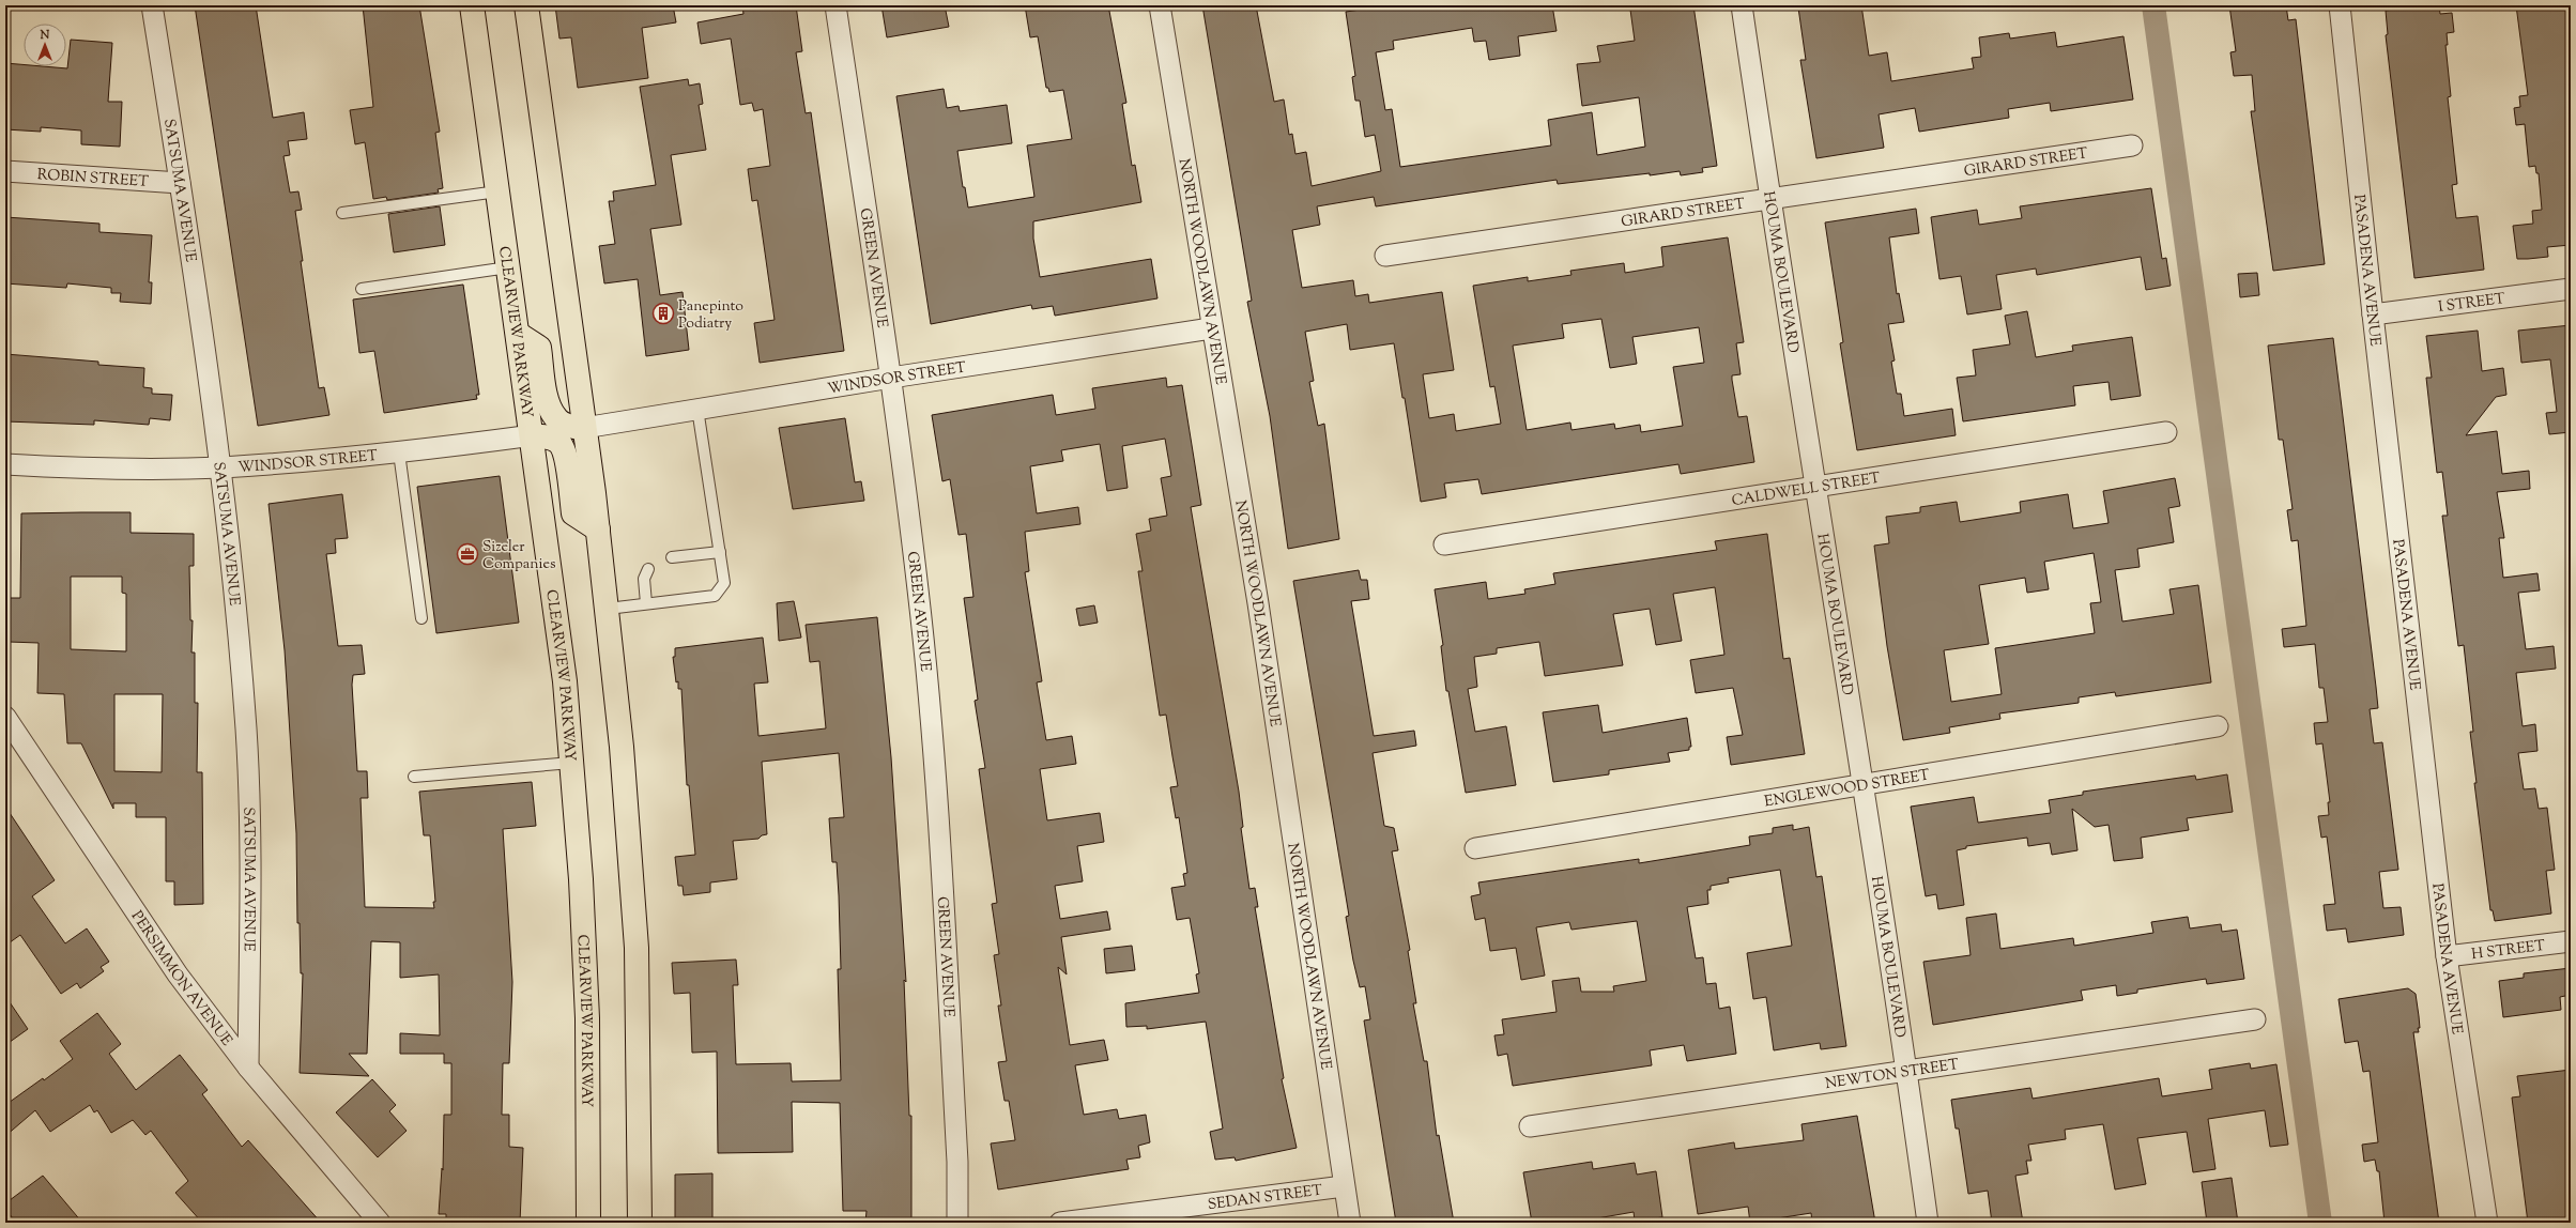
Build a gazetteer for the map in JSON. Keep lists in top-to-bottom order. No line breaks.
{"streets":{"highway":["CLEARVIEW PARKWAY"],"street":["GIRARD STREET","ROBIN STREET","SATSUMA AVENUE","GREEN AVENUE","PASADENA AVENUE","NORTH WOODLAWN AVENUE","HOUMA BOULEVARD","I STREET","WINDSOR STREET","CALDWELL STREET","ENGLEWOOD STREET","H STREET","PERSIMMON AVENUE","NEWTON STREET","SEDAN STREET"]},"crossings":[["GIRARD STREET","HOUMA BOULEVARD"],["ROBIN STREET","SATSUMA AVENUE"],["SATSUMA AVENUE","WINDSOR STREET"],["SATSUMA AVENUE","PERSIMMON AVENUE"],["GREEN AVENUE","WINDSOR STREET"],["PASADENA AVENUE","I STREET"],["PASADENA AVENUE","H STREET"],["NORTH WOODLAWN AVENUE","WINDSOR STREET"],["NORTH WOODLAWN AVENUE","SEDAN STREET"],["HOUMA BOULEVARD","CALDWELL STREET"],["HOUMA BOULEVARD","ENGLEWOOD STREET"],["HOUMA BOULEVARD","NEWTON STREET"],["CLEARVIEW PARKWAY","WINDSOR STREET"]],"places":{"building":["Panepinto Podiatry"],"office":["Sizeler Companies"]},"north":"top"}
